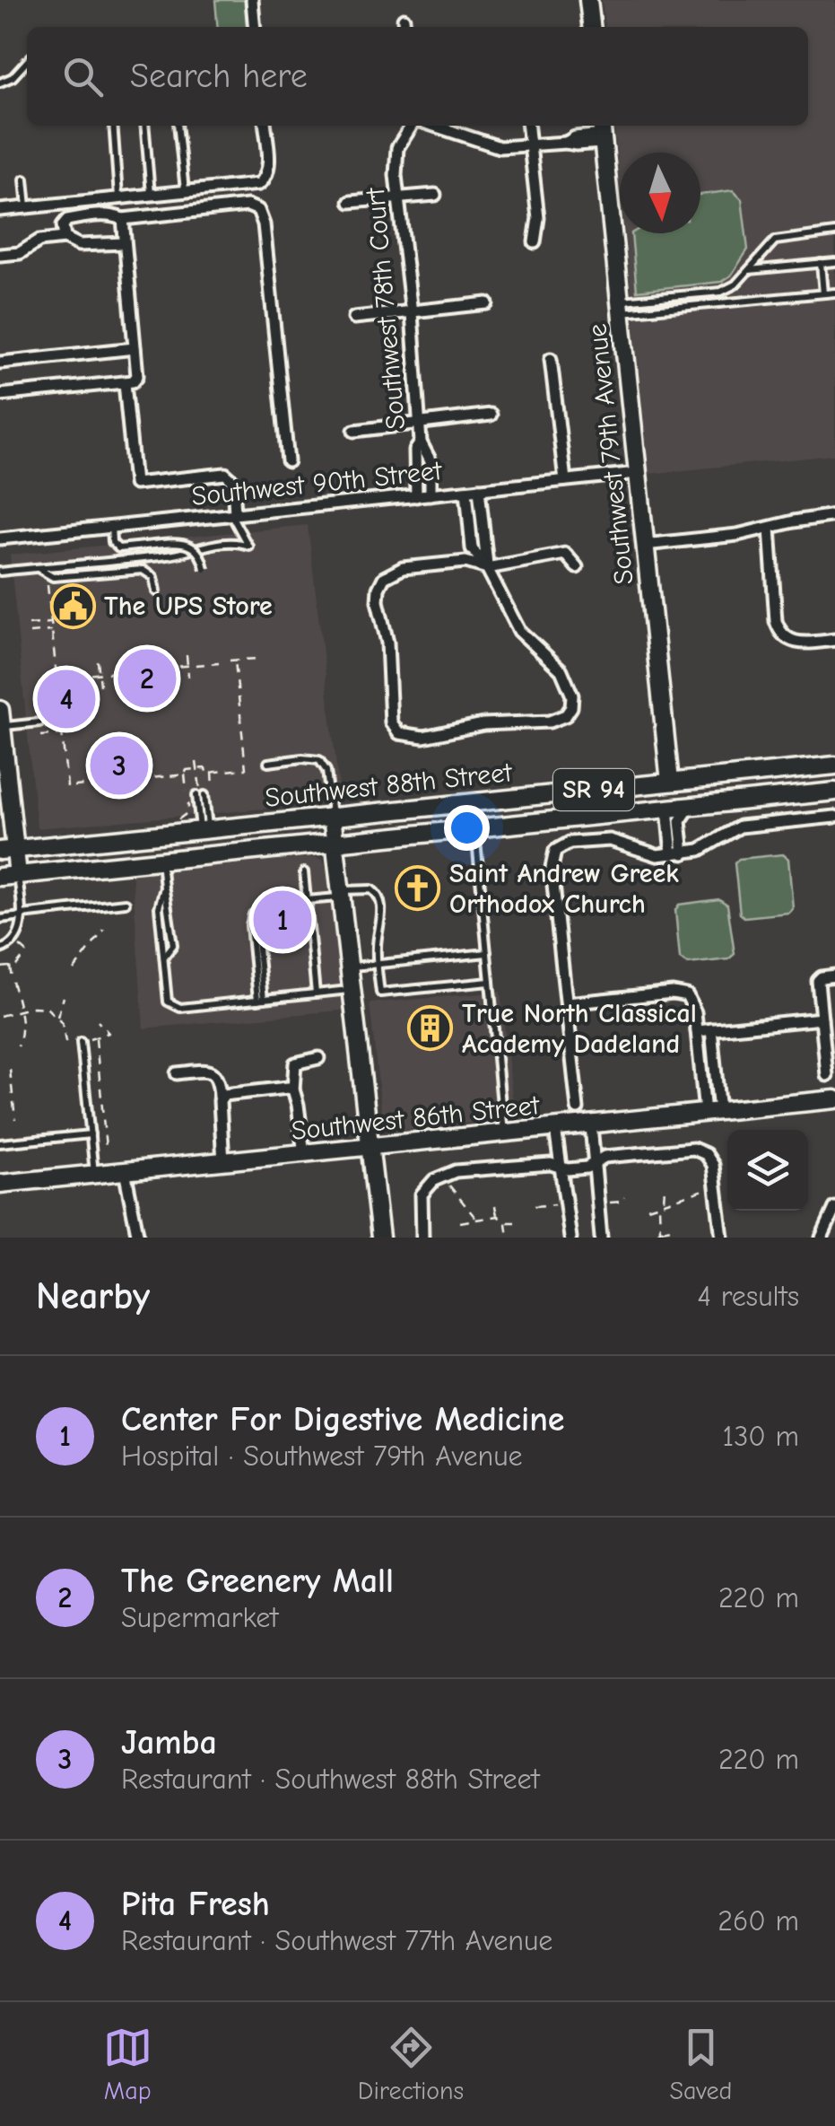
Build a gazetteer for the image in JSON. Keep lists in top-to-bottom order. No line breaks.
{"streets":{"street":["Southwest 78th Court","Southwest 79th Avenue","Southwest 90th Street","Southwest 88th Street","SR 94","Southwest 86th Street"]},"crossings":[["Southwest 78th Court","Southwest 90th Street"],["Southwest 79th Avenue","Southwest 90th Street"],["Southwest 79th Avenue","Southwest 88th Street"]],"places":{"public building":["The UPS Store"],"church":["Saint Andrew Greek Orthodox Church"],"building":["True North Classical Academy Dadeland"]},"north":"bottom","page":{"search":"Search here","pins":["2","4","3","1"],"heading":["Nearby","4 results"],"list":[{"mark":"1","name":"Center For Digestive Medicine","note":"Hospital · Southwest 79th Avenue","value":"130 m"},{"mark":"2","name":"The Greenery Mall","note":"Supermarket","value":"220 m"},{"mark":"3","name":"Jamba","note":"Restaurant · Southwest 88th Street","value":"220 m"},{"mark":"4","name":"Pita Fresh","note":"Restaurant · Southwest 77th Avenue","value":"260 m"}],"nav":["Map","Directions","Saved"]}}
